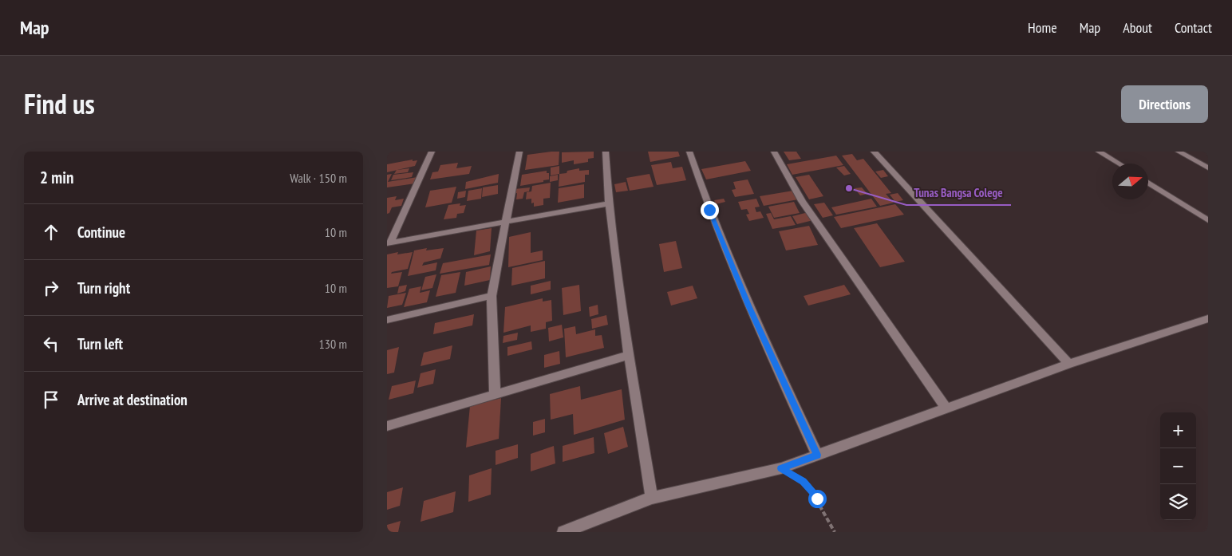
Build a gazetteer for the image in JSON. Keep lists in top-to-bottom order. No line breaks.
{"places":["Tunas Bangsa Colege"],"north":"right","page":{"header":"Map","nav":["Home","Map","About","Contact"],"title":"Find us","buttons":"Directions","heading":["2 min","Walk · 150 m"],"list":[["Continue","10 m"],["Turn right","10 m"],["Turn left","130 m"],"Arrive at destination"],"map_buttons":["+","−"]}}
